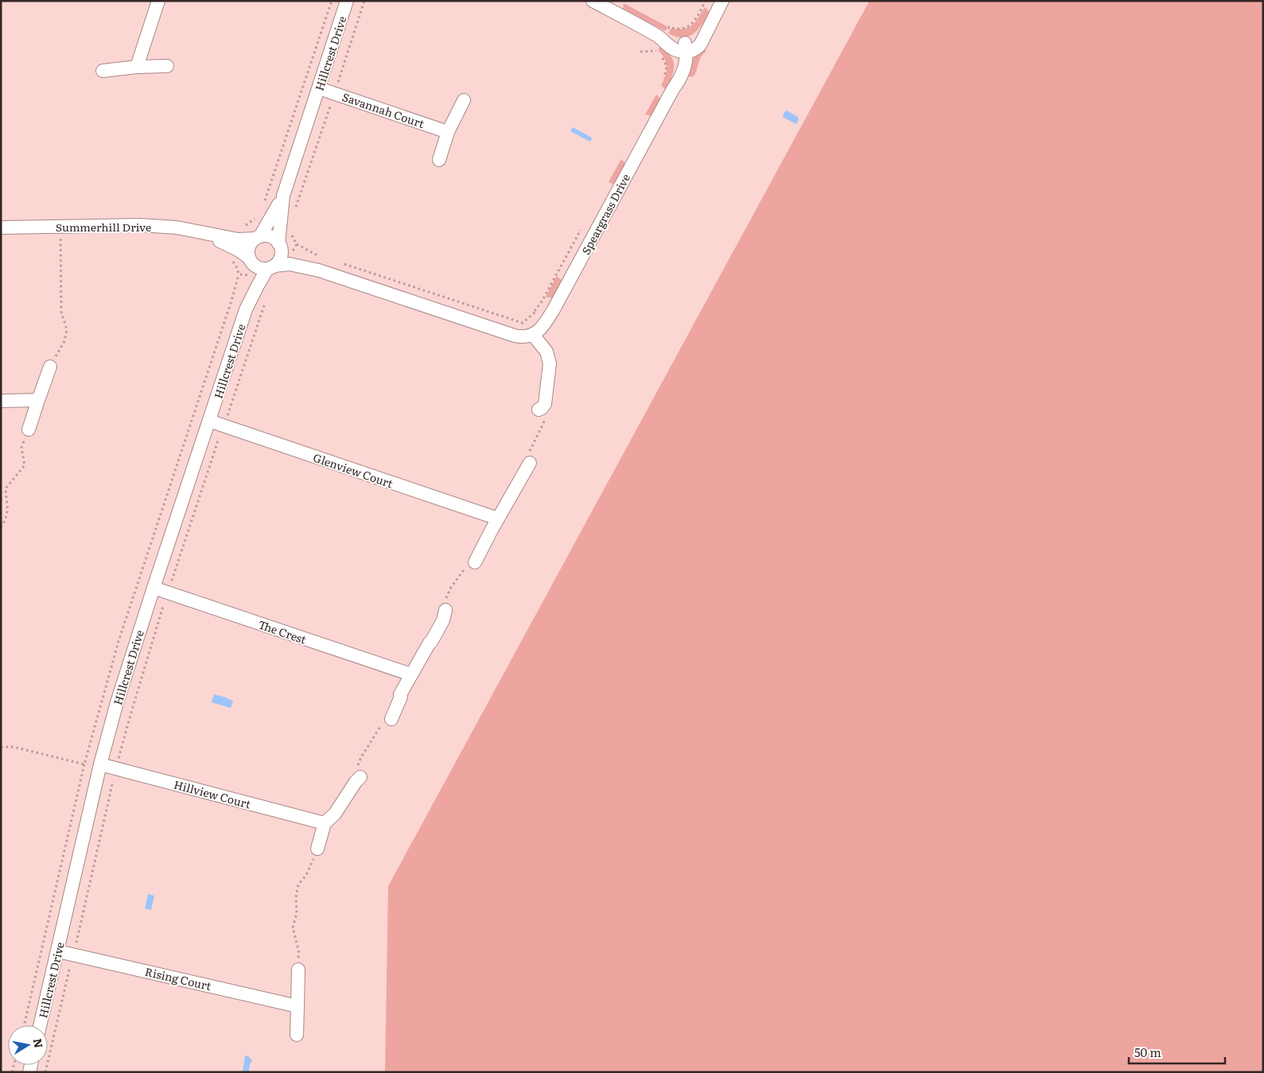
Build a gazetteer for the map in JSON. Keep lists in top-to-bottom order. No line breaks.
{"streets":{"street":["Hillcrest Drive","Savannah Court","Speargrass Drive","Summerhill Drive","Glenview Court","The Crest","Hillview Court","Rising Court"]},"crossings":[["Hillcrest Drive","Savannah Court"],["Hillcrest Drive","Summerhill Drive"],["Hillcrest Drive","Glenview Court"],["Hillcrest Drive","The Crest"],["Hillcrest Drive","Hillview Court"],["Hillcrest Drive","Rising Court"]],"scale_bar":"50 m","north":"right"}
